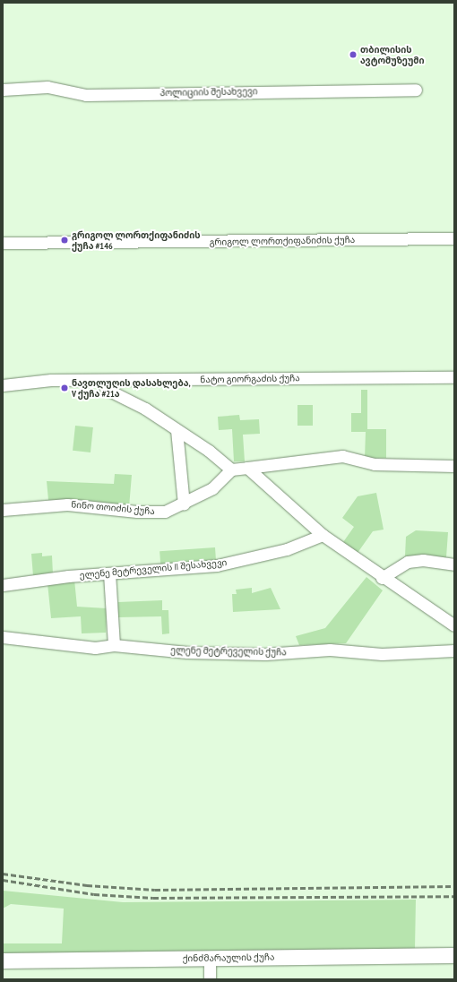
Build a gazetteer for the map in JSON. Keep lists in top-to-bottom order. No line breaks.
{"streets":{"main road":["ქინძმარაულის ქუჩა"],"street":["პოლიციის შესახვევი","გრიგოლ ლორთქიფანიძის ქუჩა","ნატო გიორგაძის ქუჩა","ნინო თოიძის ქუჩა","ელენე მეტრეველის II შესახვევი","ელენე მეტრეველის ქუჩა"]},"places":["თბილისის ავტომუზეუმი","გრიგოლ ლორთქიფანიძის ქუჩა #146","ნავთლუღის დასახლება, V ქუჩა #21ა"]}
